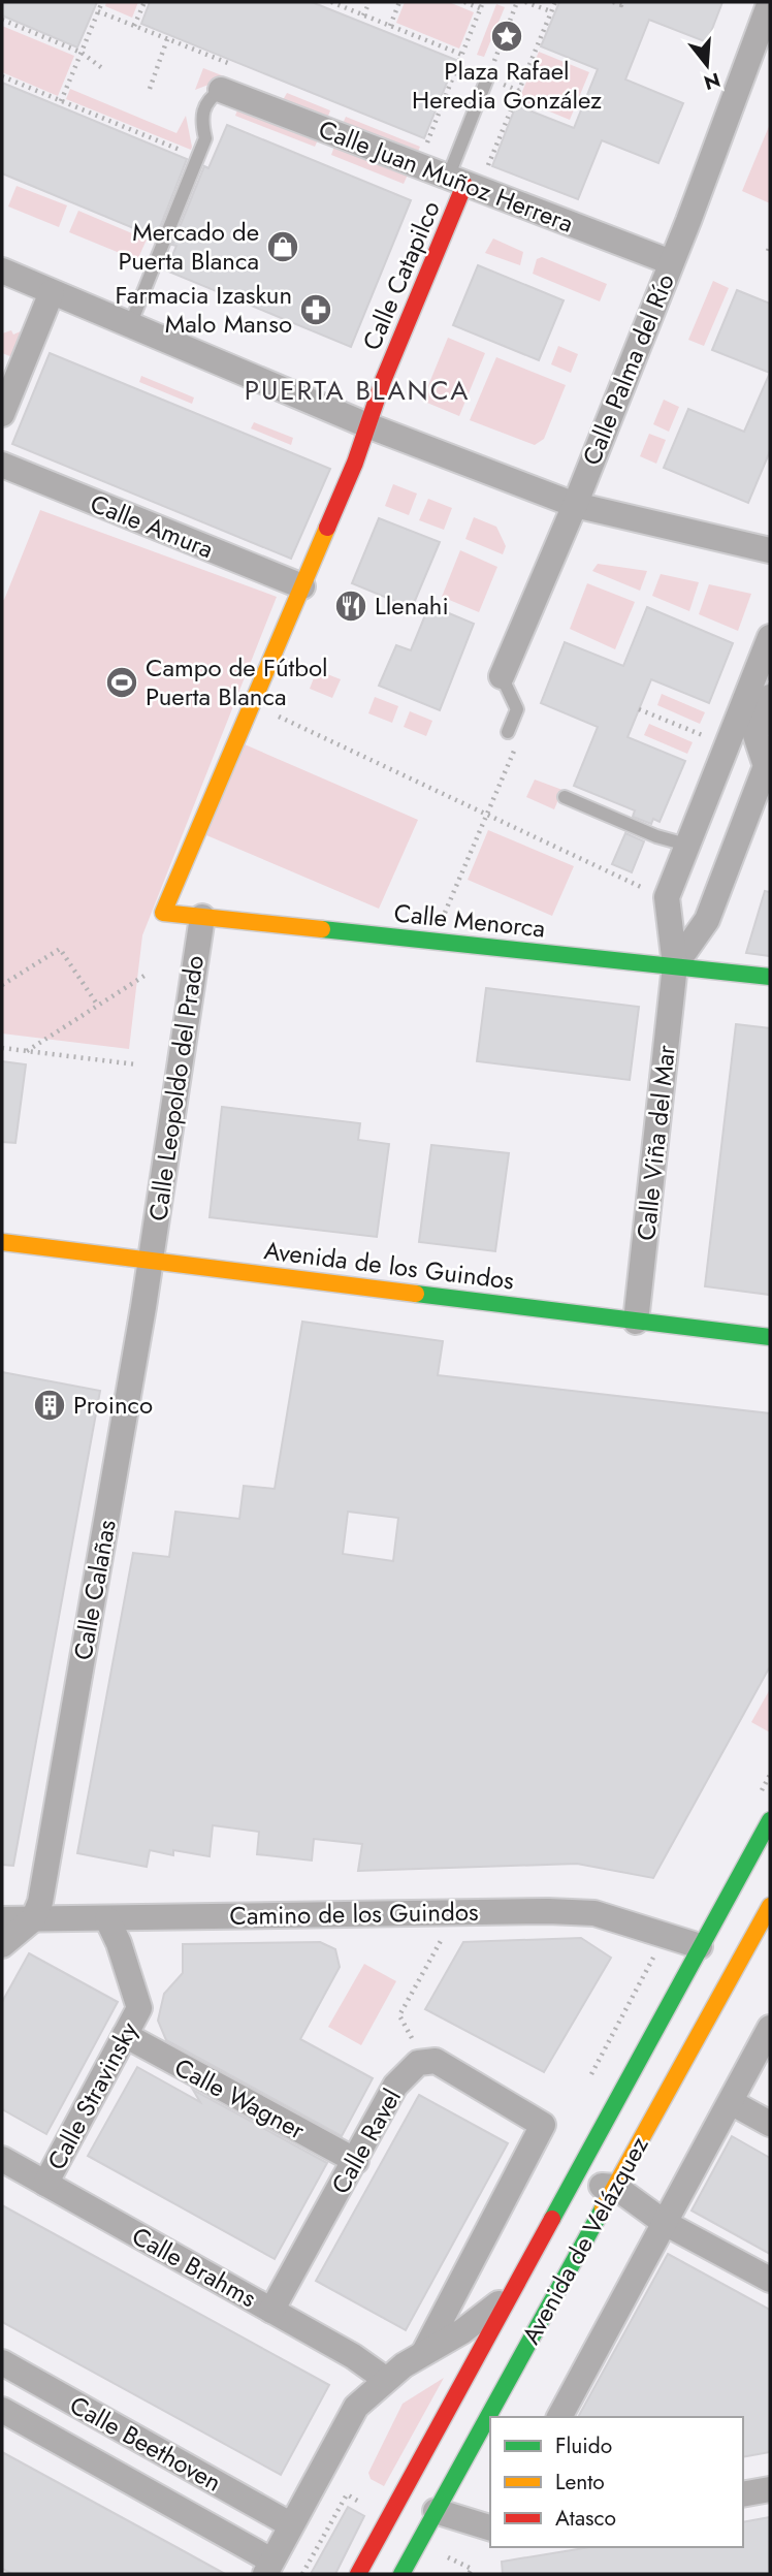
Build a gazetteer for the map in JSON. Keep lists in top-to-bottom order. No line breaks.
{"streets":{"main road":["Calle Catapilco","Calle Menorca","Avenida de los Guindos","Avenida de Velázquez"],"street":["Calle Juan Muñoz Herrera","Calle Palma del Río","Calle Amura","Calle Leopoldo del Prado","Calle Viña del Mar","Calle Calañas","Camino de los Guindos","Calle Stravinsky","Calle Wagner","Calle Ravel","Calle Brahms","Calle Beethoven"]},"crossings":[["Calle Juan Muñoz Herrera","Calle Catapilco"],["Calle Juan Muñoz Herrera","Calle Palma del Río"],["Calle Menorca","Calle Leopoldo del Prado"],["Calle Menorca","Calle Viña del Mar"],["Calle Leopoldo del Prado","Avenida de los Guindos"],["Calle Leopoldo del Prado","Calle Calañas"],["Calle Viña del Mar","Avenida de los Guindos"],["Avenida de los Guindos","Calle Calañas"],["Calle Calañas","Camino de los Guindos"],["Camino de los Guindos","Calle Stravinsky"],["Camino de los Guindos","Avenida de Velázquez"],["Calle Stravinsky","Calle Wagner"],["Calle Stravinsky","Calle Brahms"],["Calle Wagner","Calle Ravel"],["Calle Ravel","Avenida de Velázquez"],["Calle Ravel","Calle Brahms"],["Avenida de Velázquez","Calle Brahms"],["Avenida de Velázquez","Calle Beethoven"]],"districts":["PUERTA BLANCA"],"places":{"place":["Plaza Rafael Heredia González"],"shop":["Mercado de Puerta Blanca"],"pharmacy":["Farmacia Izaskun Malo Manso"],"restaurant":["Llenahi"],"sports":["Campo de Fútbol Puerta Blanca"],"building":["Proinco"]},"legend":["Fluido","Lento","Atasco"],"north":"bottom"}
